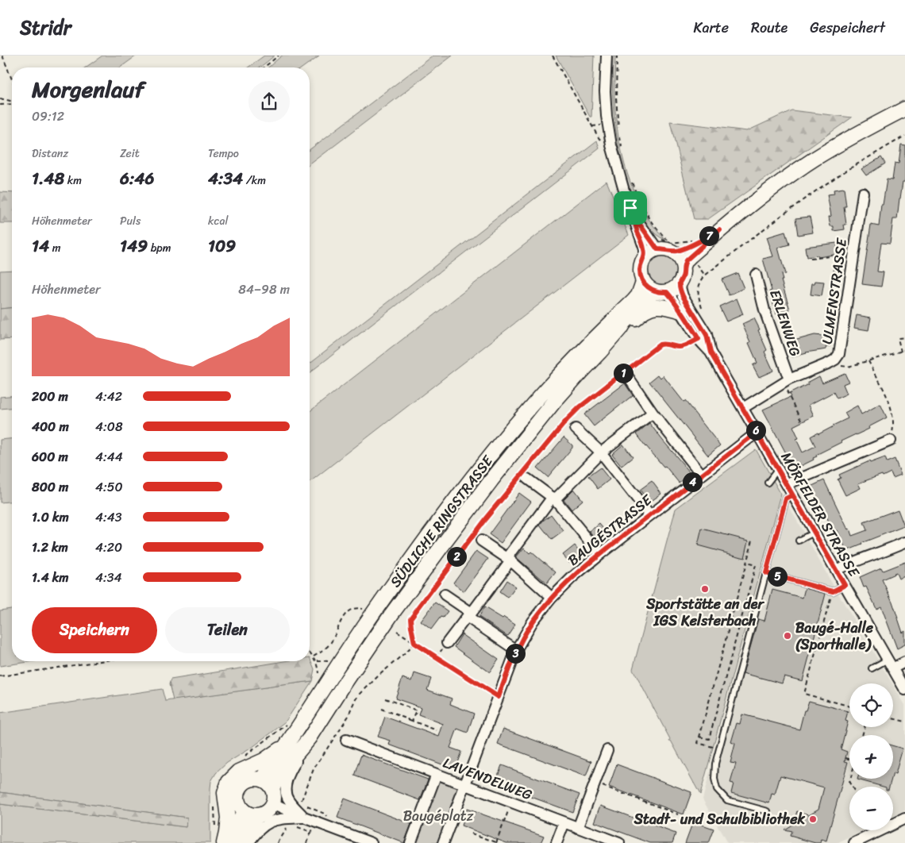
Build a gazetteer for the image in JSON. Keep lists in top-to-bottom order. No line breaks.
{"streets":{"main road":["SÜDLICHE RINGSTRASSE"],"street":["ULMENSTRASSE","ERLENWEG","MÖRFELDER STRASSE","BAUGÉSTRASSE","LAVENDELWEG"]},"crossings":[["ULMENSTRASSE","ERLENWEG"],["ULMENSTRASSE","MÖRFELDER STRASSE"],["MÖRFELDER STRASSE","SÜDLICHE RINGSTRASSE"],["MÖRFELDER STRASSE","BAUGÉSTRASSE"],["BAUGÉSTRASSE","LAVENDELWEG"]],"parks":["Baugéplatz"],"places":["Sportstätte an der IGS Kelsterbach","Baugé-Halle (Sporthalle)","Stadt- und Schulbibliothek"],"page":{"header":"Stridr","nav":["Karte","Route","Gespeichert"],"heading":["Morgenlauf","09:12"],"stats":[["Distanz","1.48 km"],["Zeit","6:46"],["Tempo","4:34 /km"],["Höhenmeter","14 m"],["Puls","149 bpm"],["kcal","109"]],"pins":["7","1","6","4","2","5","3"],"chart":["Höhenmeter","84–98 m"],"list":[{"name":"200 m","note":"4:42"},{"name":"400 m","note":"4:08"},{"name":"600 m","note":"4:44"},{"name":"800 m","note":"4:50"},{"name":"1.0 km","note":"4:43"},{"name":"1.2 km","note":"4:20"},{"name":"1.4 km","note":"4:34"}],"buttons":["Speichern","Teilen"],"map_buttons":["+","−"]}}
